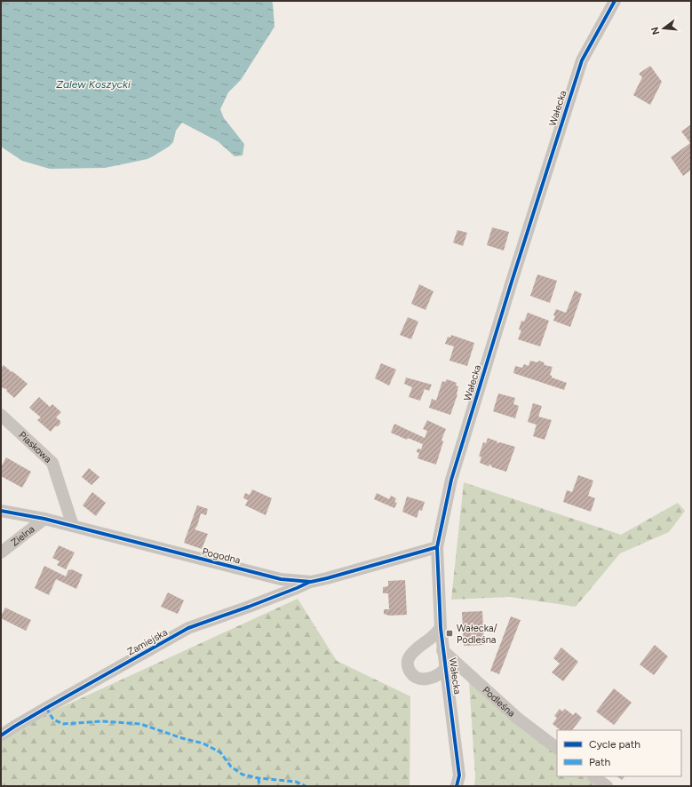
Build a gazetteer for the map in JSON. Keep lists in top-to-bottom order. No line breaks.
{"streets":{"street":["Wałecka","Piaskowa","Zielna","Pogodna","Zamiejska","Podleśna"]},"crossings":[["Wałecka","Pogodna"],["Wałecka","Podleśna"],["Piaskowa","Pogodna"],["Zielna","Pogodna"],["Pogodna","Zamiejska"]],"water":["Zalew Koszycki"],"places":{"transit":["Wałecka/ Podleśna"]},"legend":["Cycle path","Path"],"north":"left"}
